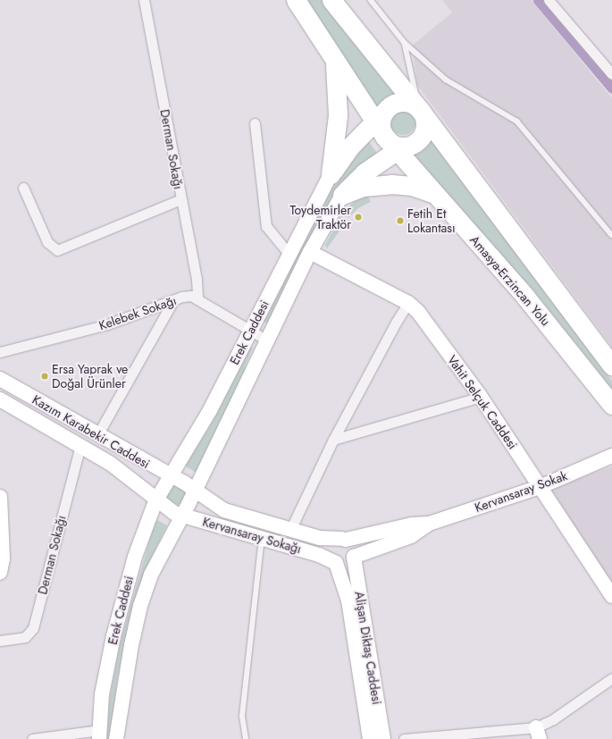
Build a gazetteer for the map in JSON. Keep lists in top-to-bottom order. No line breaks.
{"streets":{"highway":["Amasya-Erzincan Yolu"],"street":["Derman Sokağı","Kelebek Sokağı","Erek Caddesi","Vahit Selçuk Caddesi","Kazım Karabekir Caddesi","Kervansaray Sokak","Kervansaray Sokağı","Alişan Diktaş Caddesi"]},"crossings":[["Derman Sokağı","Kelebek Sokağı"],["Derman Sokağı","Kazım Karabekir Caddesi"],["Erek Caddesi","Vahit Selçuk Caddesi"],["Erek Caddesi","Kazım Karabekir Caddesi"],["Erek Caddesi","Kervansaray Sokağı"],["Vahit Selçuk Caddesi","Kervansaray Sokak"],["Kazım Karabekir Caddesi","Kervansaray Sokağı"],["Kervansaray Sokak","Kervansaray Sokağı"],["Kervansaray Sokak","Alişan Diktaş Caddesi"],["Kervansaray Sokağı","Alişan Diktaş Caddesi"]],"places":["Toydemirler Traktör","Fetih Et Lokantası","Ersa Yaprak ve Doğal Ürünler"]}
